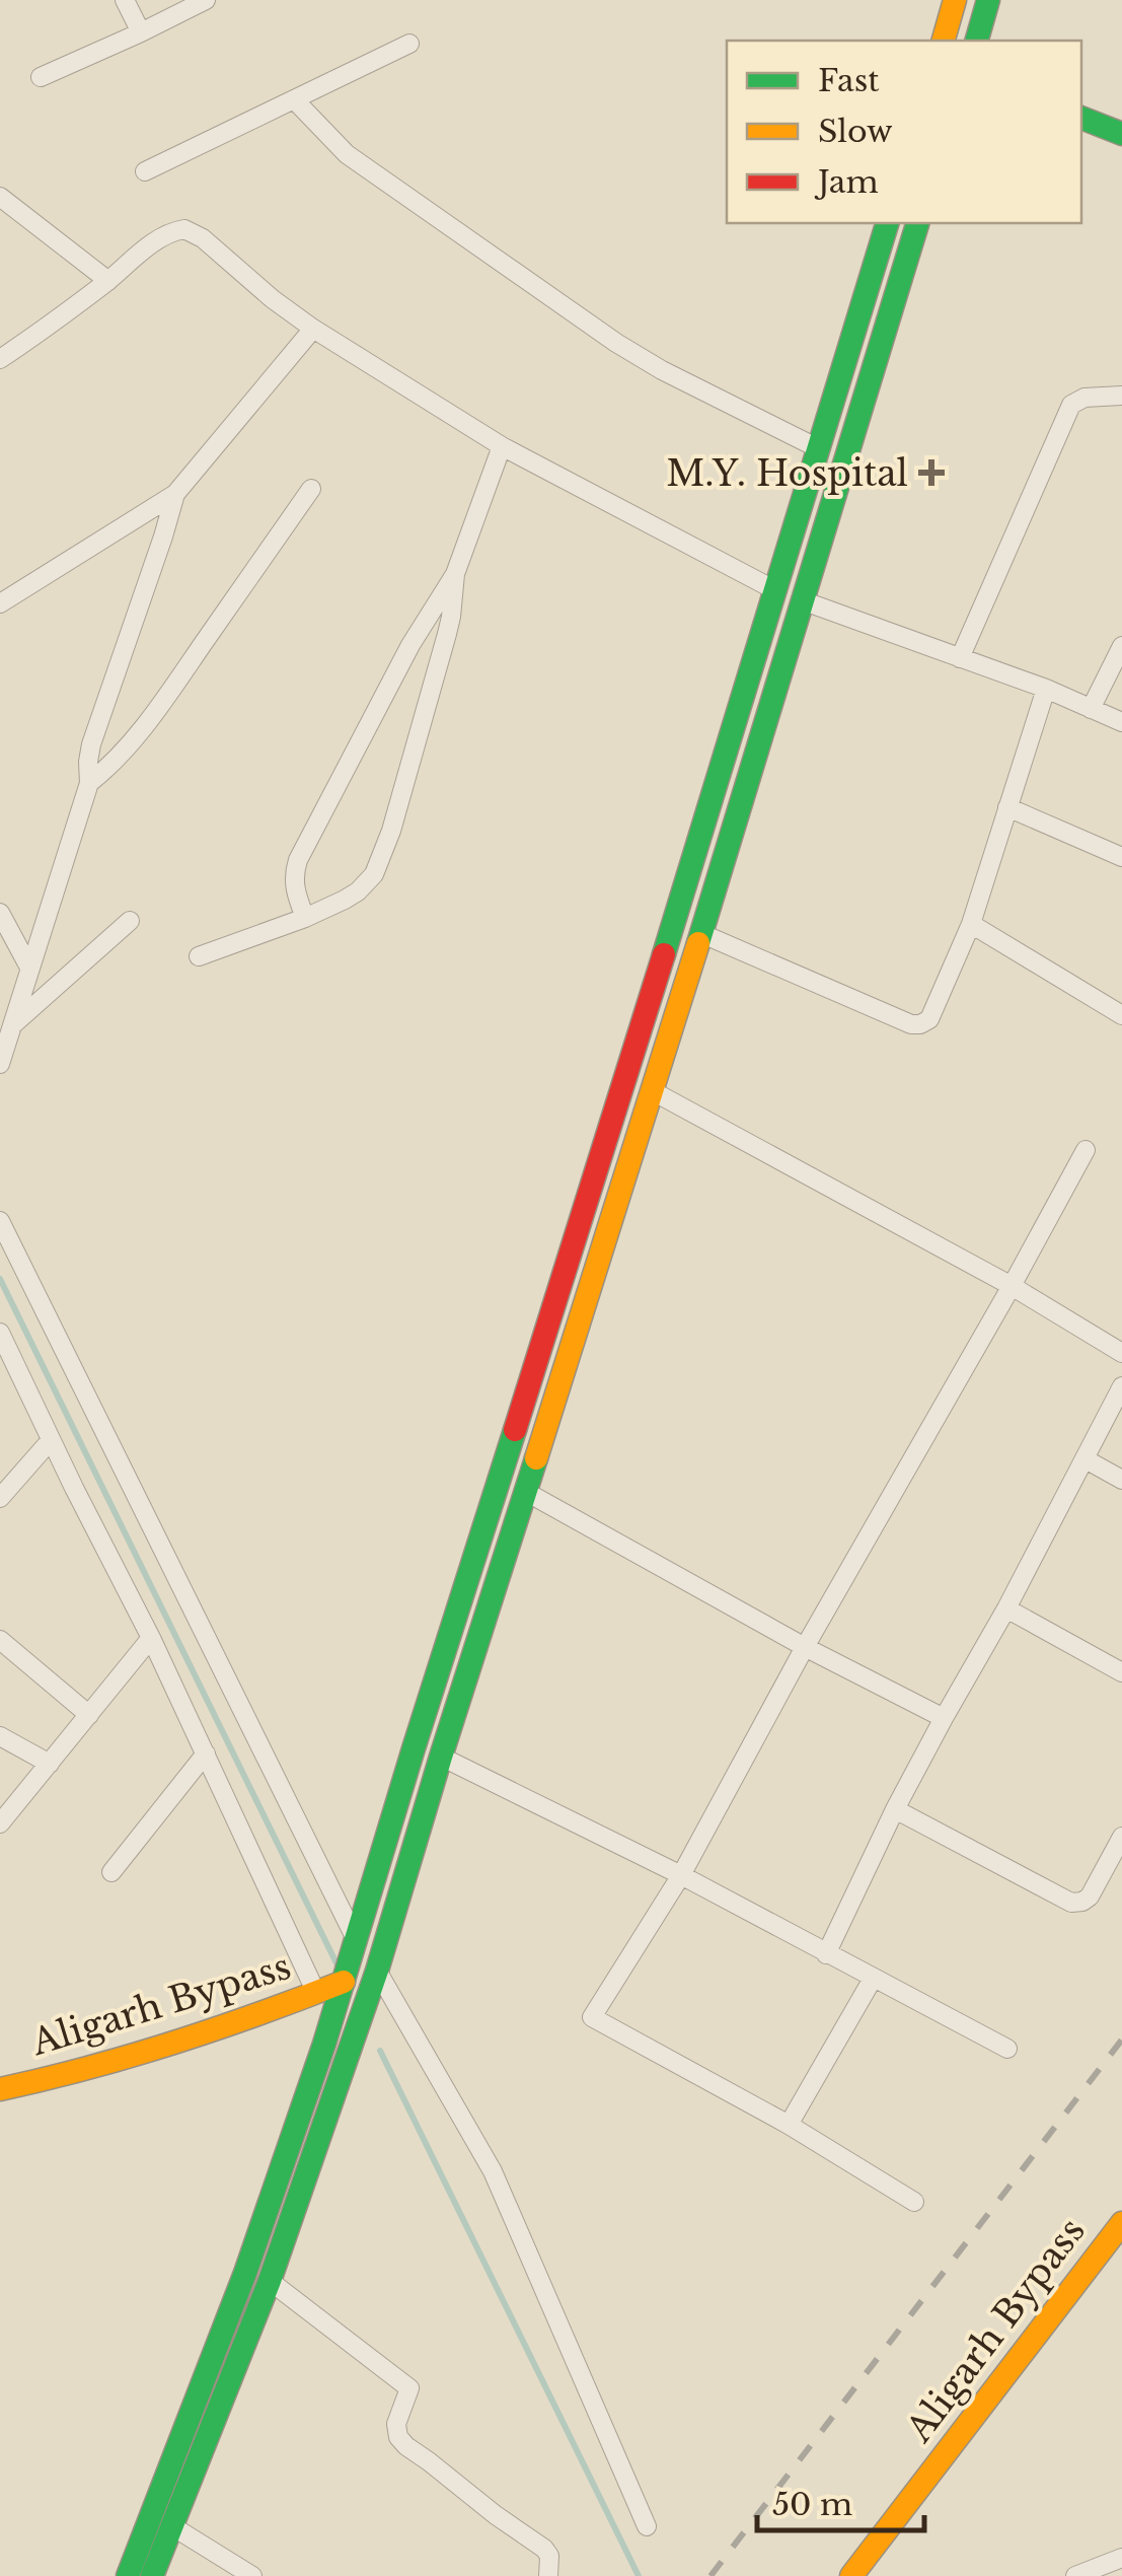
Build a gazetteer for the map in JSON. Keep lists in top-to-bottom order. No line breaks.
{"streets":{"main road":["Aligarh Bypass"]},"places":{"health":["M.Y. Hospital"]},"legend":["Fast","Slow","Jam"],"scale_bar":"50 m"}
